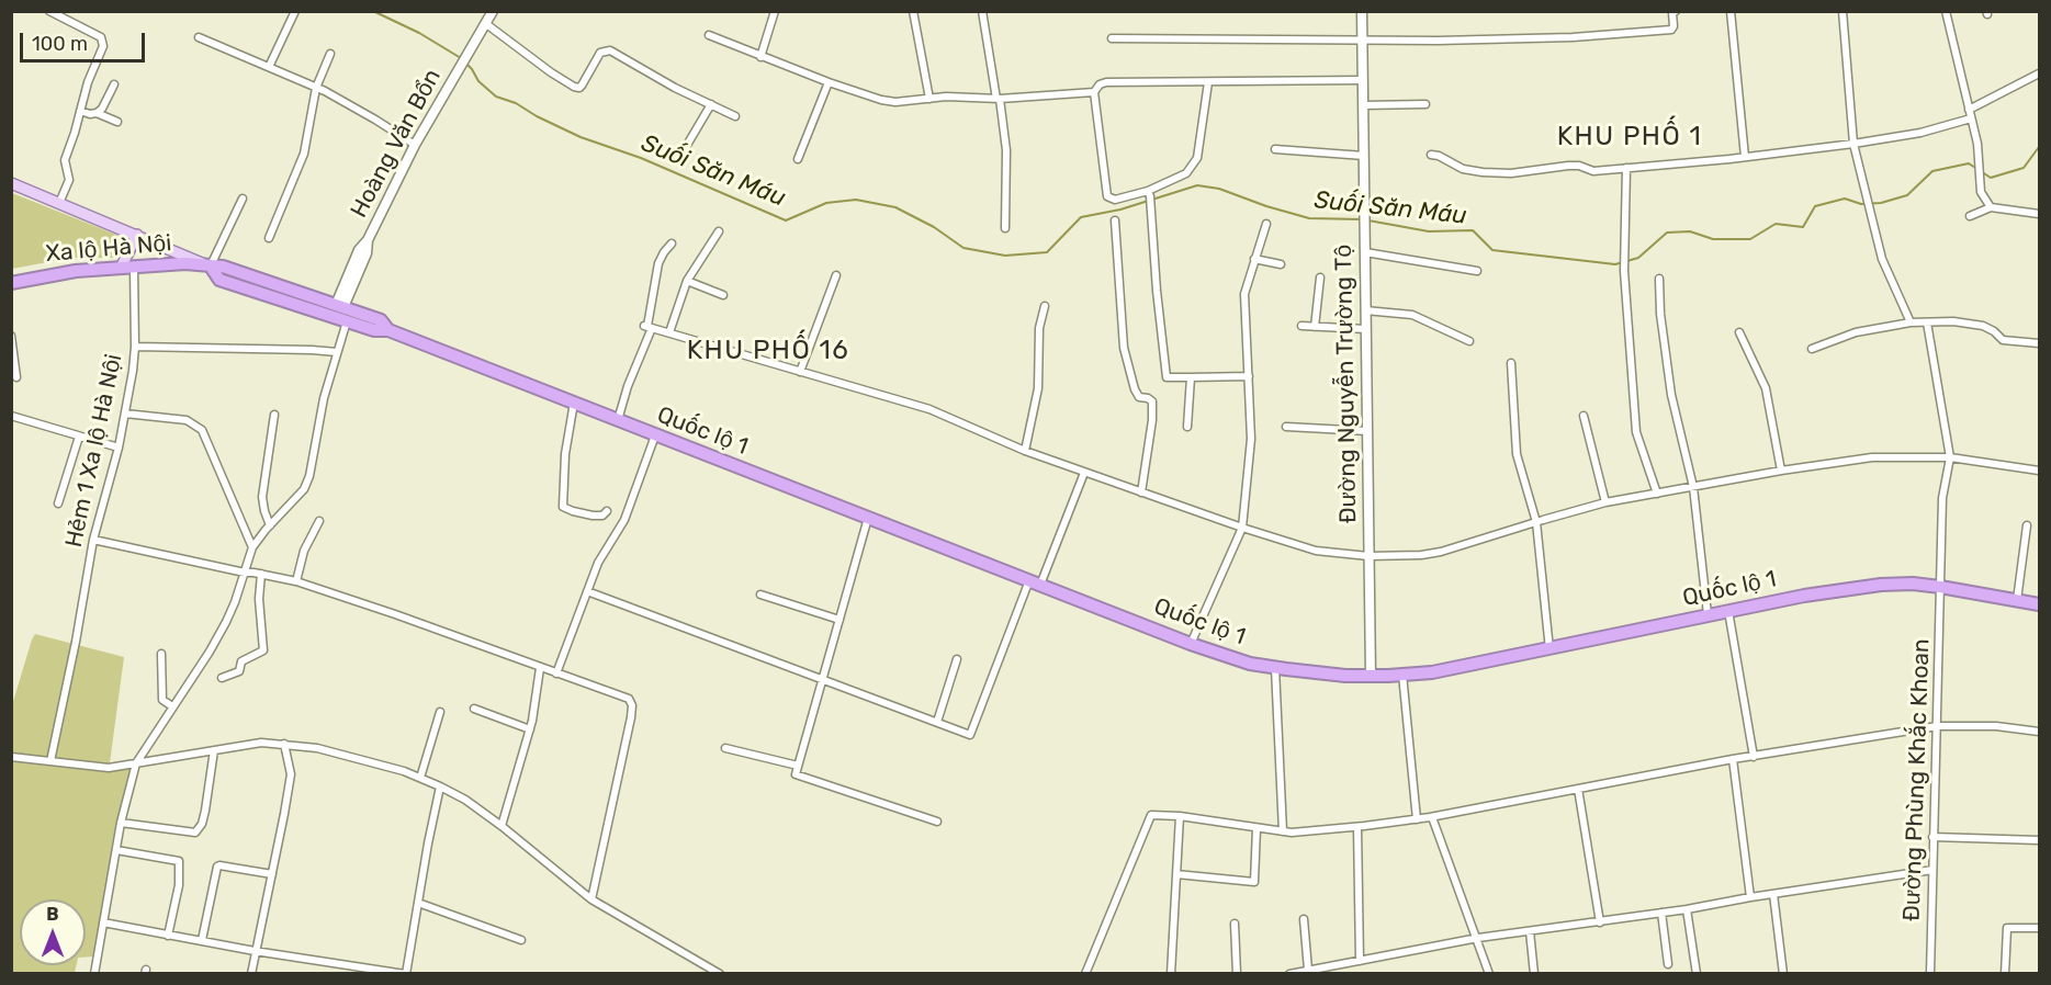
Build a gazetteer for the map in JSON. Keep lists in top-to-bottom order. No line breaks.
{"streets":{"highway":["Xa lộ Hà Nội","Quốc lộ 1"],"main road":["Hoàng Văn Bổn","Đường Nguyễn Trường Tộ"],"street":["Hẻm 1 Xa lộ Hà Nội","Đường Phùng Khắc Khoan"]},"crossings":[["Hoàng Văn Bổn","Quốc lộ 1"],["Xa lộ Hà Nội","Quốc lộ 1"],["Xa lộ Hà Nội","Hẻm 1 Xa lộ Hà Nội"],["Đường Nguyễn Trường Tộ","Quốc lộ 1"],["Quốc lộ 1","Đường Phùng Khắc Khoan"]],"districts":["KHU PHỐ 1","KHU PHỐ 16"],"water":["Suối Săn Máu"],"scale_bar":"100 m","north":"top"}
